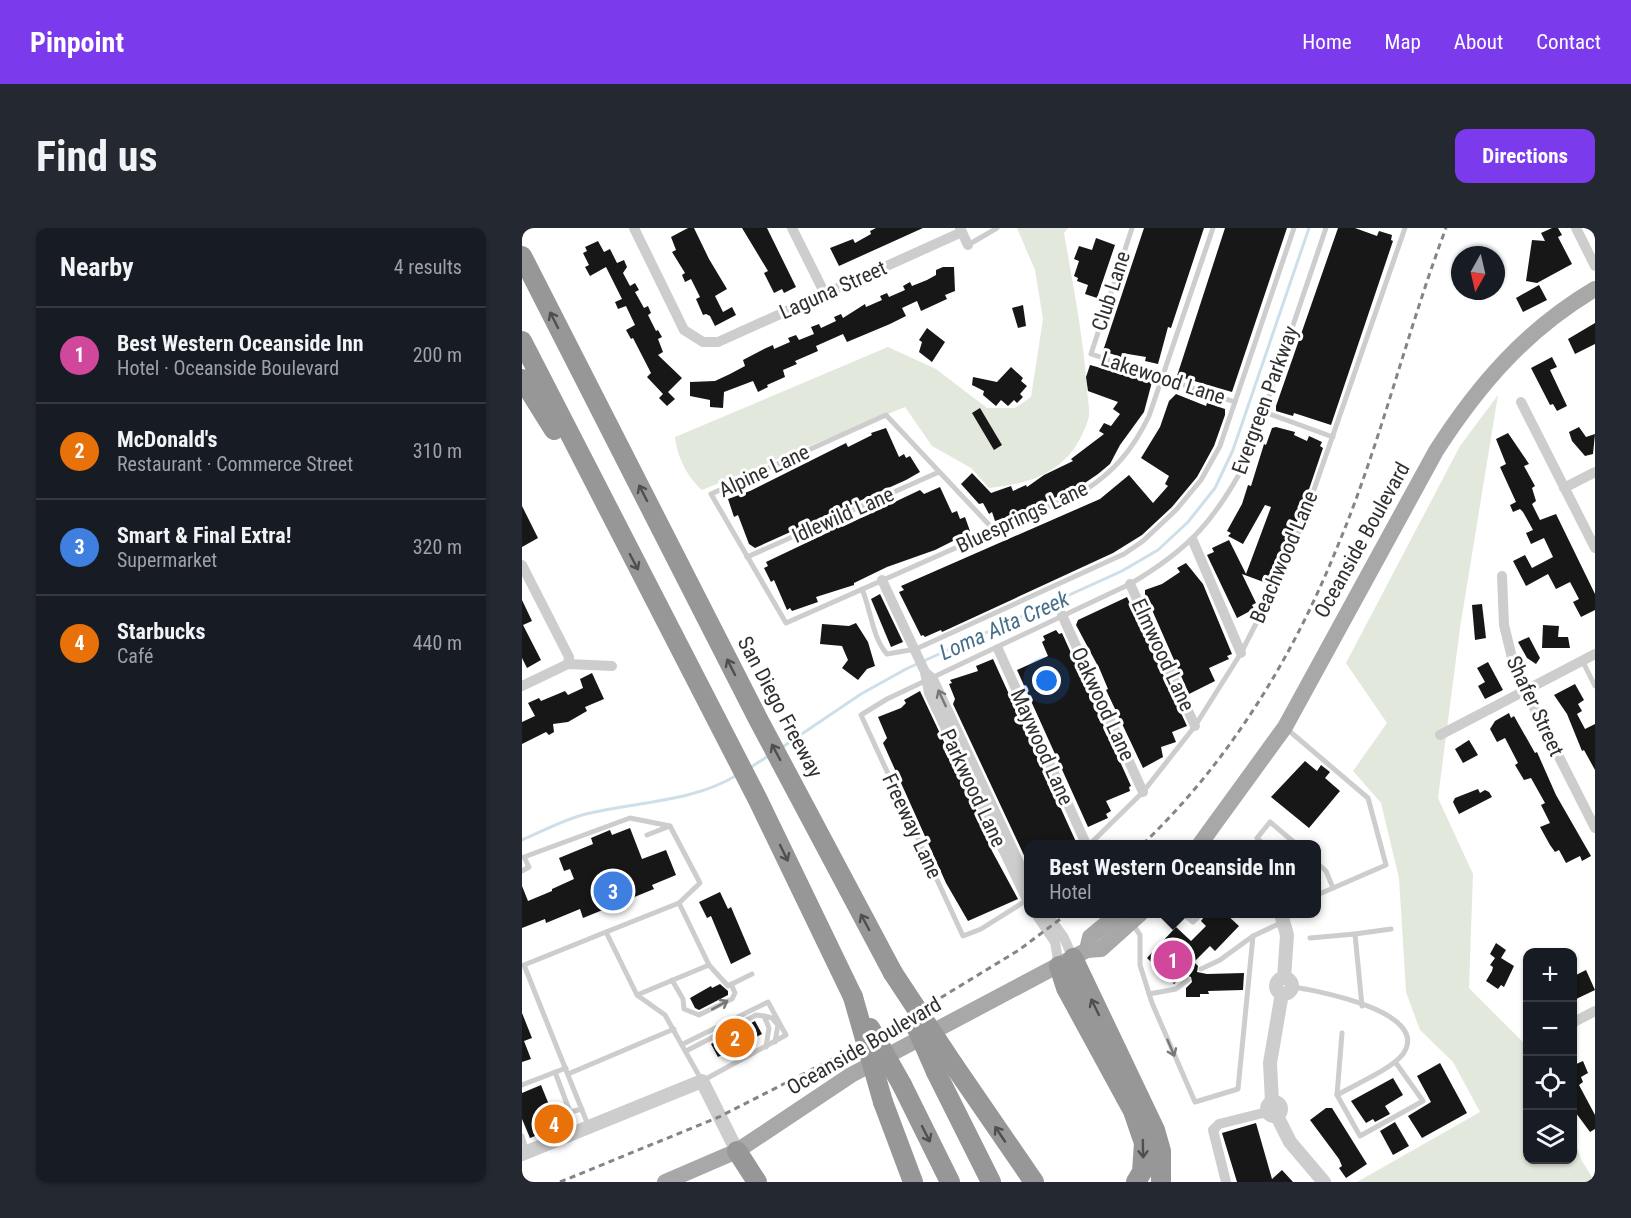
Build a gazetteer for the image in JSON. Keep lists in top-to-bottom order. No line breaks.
{"streets":{"highway":["San Diego Freeway"],"main road":["Oceanside Boulevard"],"street":["Laguna Street","Elmwood Lane","Oakwood Lane","Shafer Street","Maywood Lane","Parkwood Lane"],"lane":["Club Lane","Lakewood Lane","Evergreen Parkway","Alpine Lane","Idlewild Lane","Bluesprings Lane","Beachwood Lane","Freeway Lane"]},"crossings":[["Club Lane","Lakewood Lane"],["Lakewood Lane","Evergreen Parkway"],["Lakewood Lane","Bluesprings Lane"],["Evergreen Parkway","Bluesprings Lane"],["Evergreen Parkway","Elmwood Lane"],["Evergreen Parkway","Oakwood Lane"],["Evergreen Parkway","Maywood Lane"],["Evergreen Parkway","Parkwood Lane"],["Evergreen Parkway","Freeway Lane"],["Alpine Lane","Idlewild Lane"],["Alpine Lane","Bluesprings Lane"],["Bluesprings Lane","Parkwood Lane"],["Beachwood Lane","Elmwood Lane"],["Beachwood Lane","Oakwood Lane"]],"water":["Loma Alta Creek"],"north":"bottom","page":{"header":"Pinpoint","nav":["Home","Map","About","Contact"],"buttons":"Directions","title":"Find us","heading":["Nearby","4 results"],"list":[{"mark":"1","name":"Best Western Oceanside Inn","note":"Hotel · Oceanside Boulevard","value":"200 m"},{"mark":"2","name":"McDonald's","note":"Restaurant · Commerce Street","value":"310 m"},{"mark":"3","name":"Smart & Final Extra!","note":"Supermarket","value":"320 m"},{"mark":"4","name":"Starbucks","note":"Café","value":"440 m"}],"popup":["Best Western Oceanside Inn","Hotel"],"pins":["3","1","2","4"],"map_buttons":["+","−"]}}
